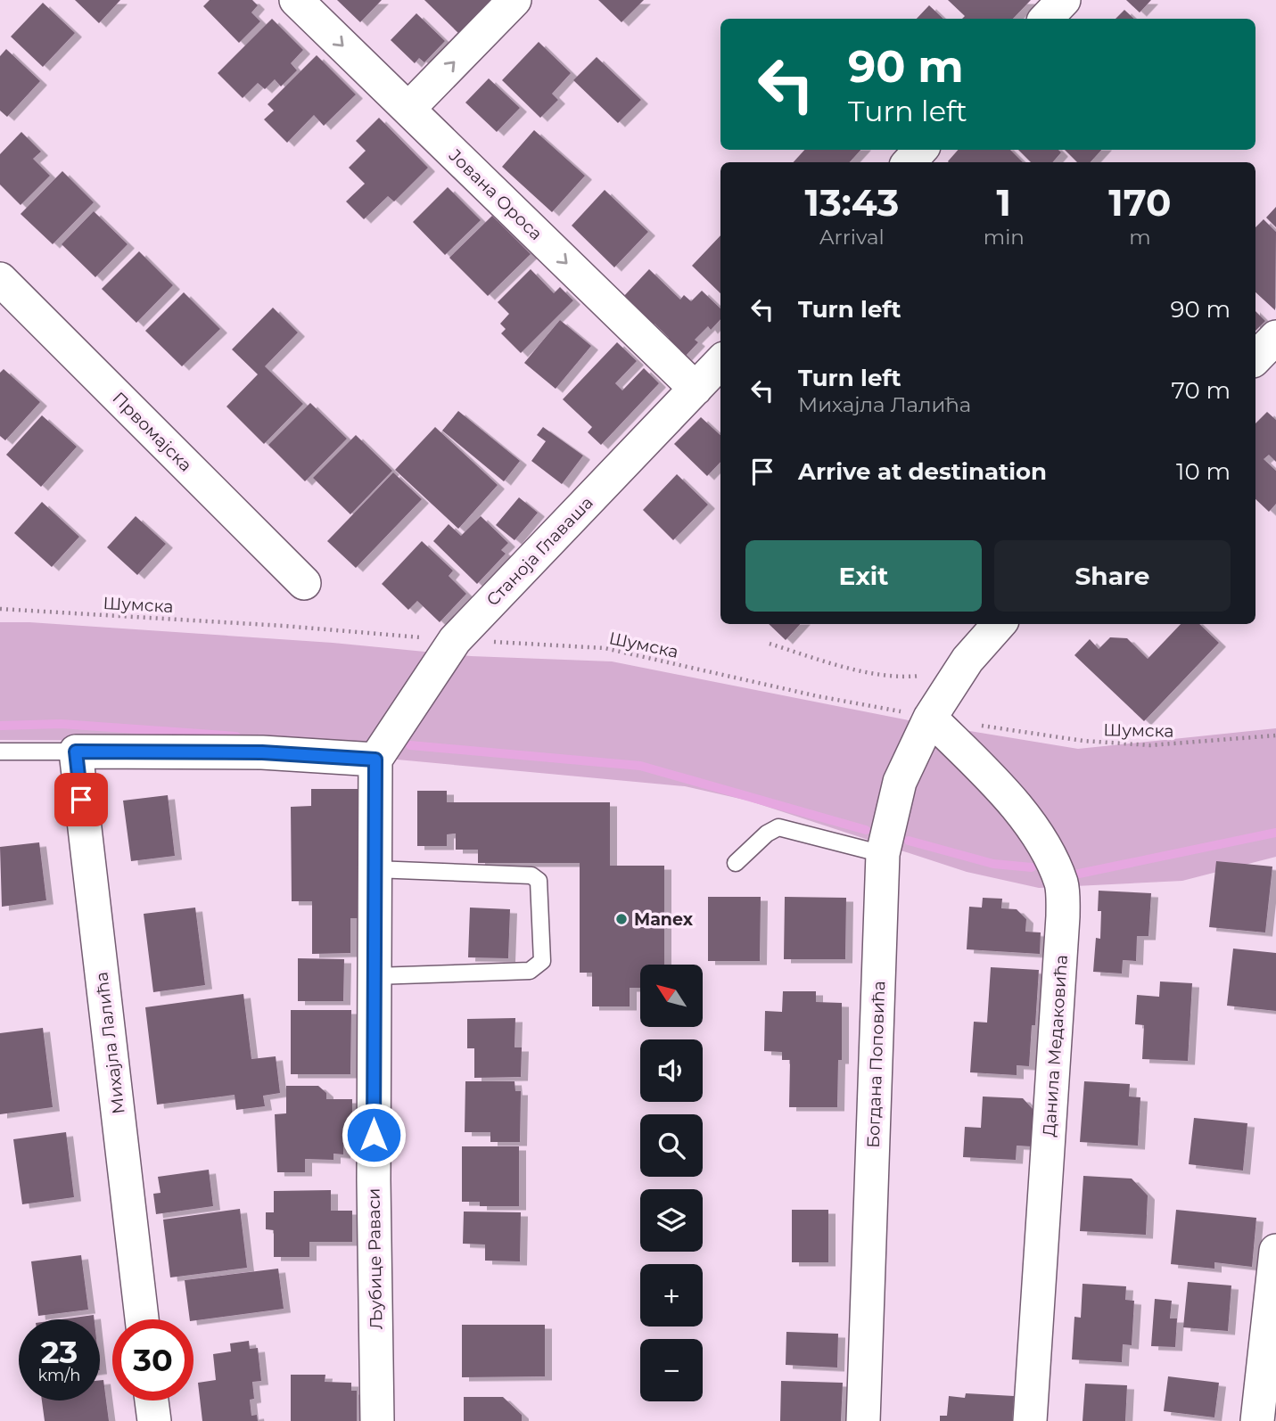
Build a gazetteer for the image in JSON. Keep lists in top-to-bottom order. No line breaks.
{"streets":{"street":["Јована Ороса","Првомајска","Станоја Главаша","Михајла Лалића","Данила Медаковића","Богдана Поповића","Љубице Раваси"],"path":["Шумска"]},"crossings":[["Јована Ороса","Станоја Главаша"],["Станоја Главаша","Шумска"],["Станоја Главаша","Љубице Раваси"],["Шумска","Данила Медаковића"],["Шумска","Богдана Поповића"],["Данила Медаковића","Богдана Поповића"]],"one_way":["Јована Ороса"],"places":["Manex"],"north":"top left","page":{"turn":["90 m","Turn left"],"eta":["13:43","Arrival","1","min","170","m"],"list":[{"name":"Turn left","value":"90 m"},{"name":"Turn left","note":"Михајла Лалића","value":"70 m"},{"name":"Arrive at destination","value":"10 m"}],"buttons":["Exit","Share"],"map_buttons":["+","−"],"speed":"23 km/h","limit":"30"}}
